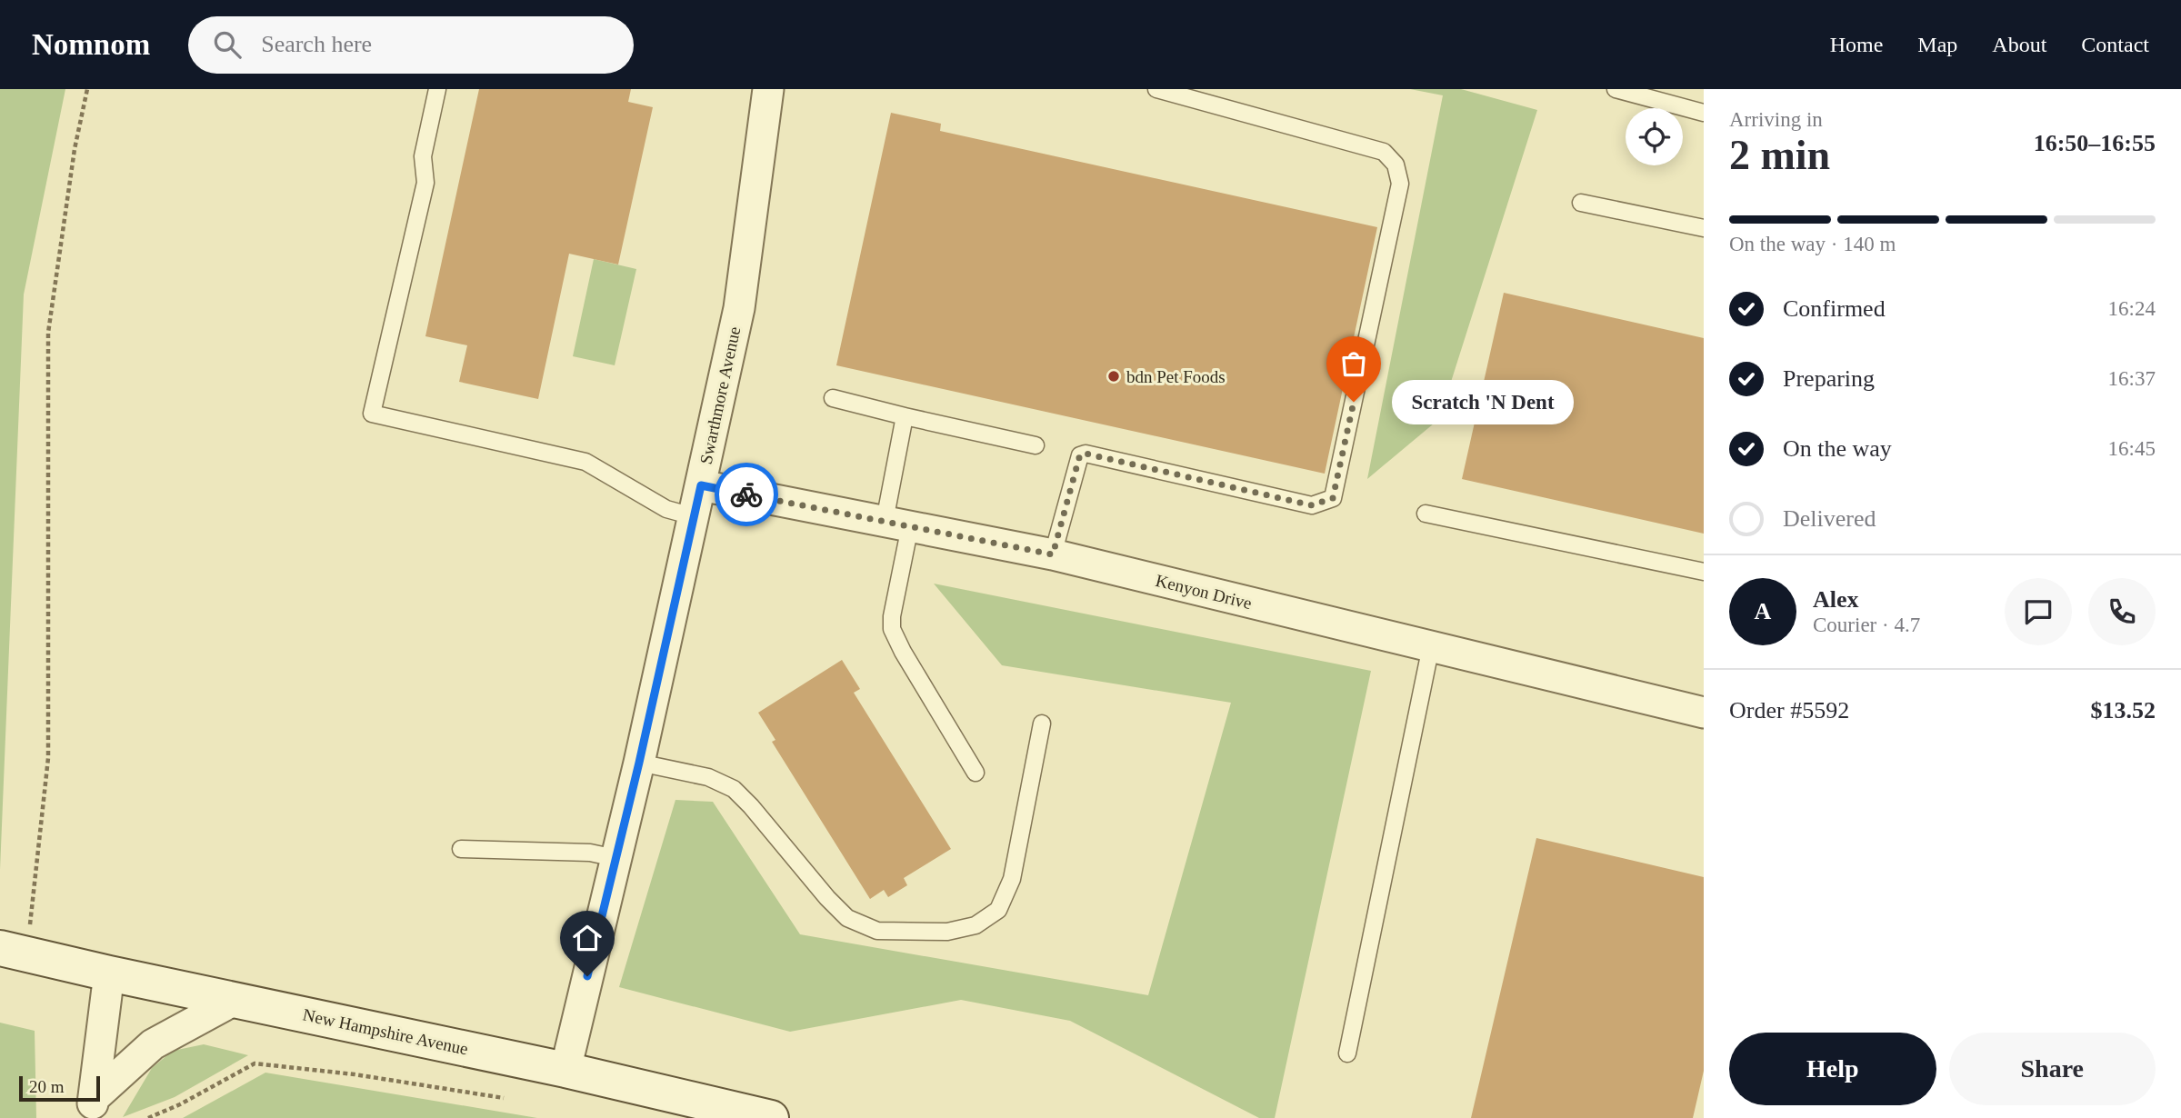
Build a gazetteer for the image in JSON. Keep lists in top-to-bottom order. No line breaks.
{"streets":{"main road":["New Hampshire Avenue"],"street":["Swarthmore Avenue","Kenyon Drive"]},"crossings":[["Swarthmore Avenue","Kenyon Drive"],["Swarthmore Avenue","New Hampshire Avenue"]],"places":["bdn Pet Foods","Scratch 'N Dent"],"scale_bar":"20 m","page":{"header":"Nomnom","search":"Search here","nav":["Home","Map","About","Contact"],"heading":["2 min","Arriving in","16:50–16:55"],"panel":["Alex","Courier · 4.7","Order #5592","$13.52"],"bar":"On the way · 140 m","list":[["Confirmed","16:24"],["Preparing","16:37"],["On the way","16:45"],"Delivered"],"bubble":"Scratch 'N Dent","round":"A","buttons":["Help","Share"],"scale":"20 m"}}
